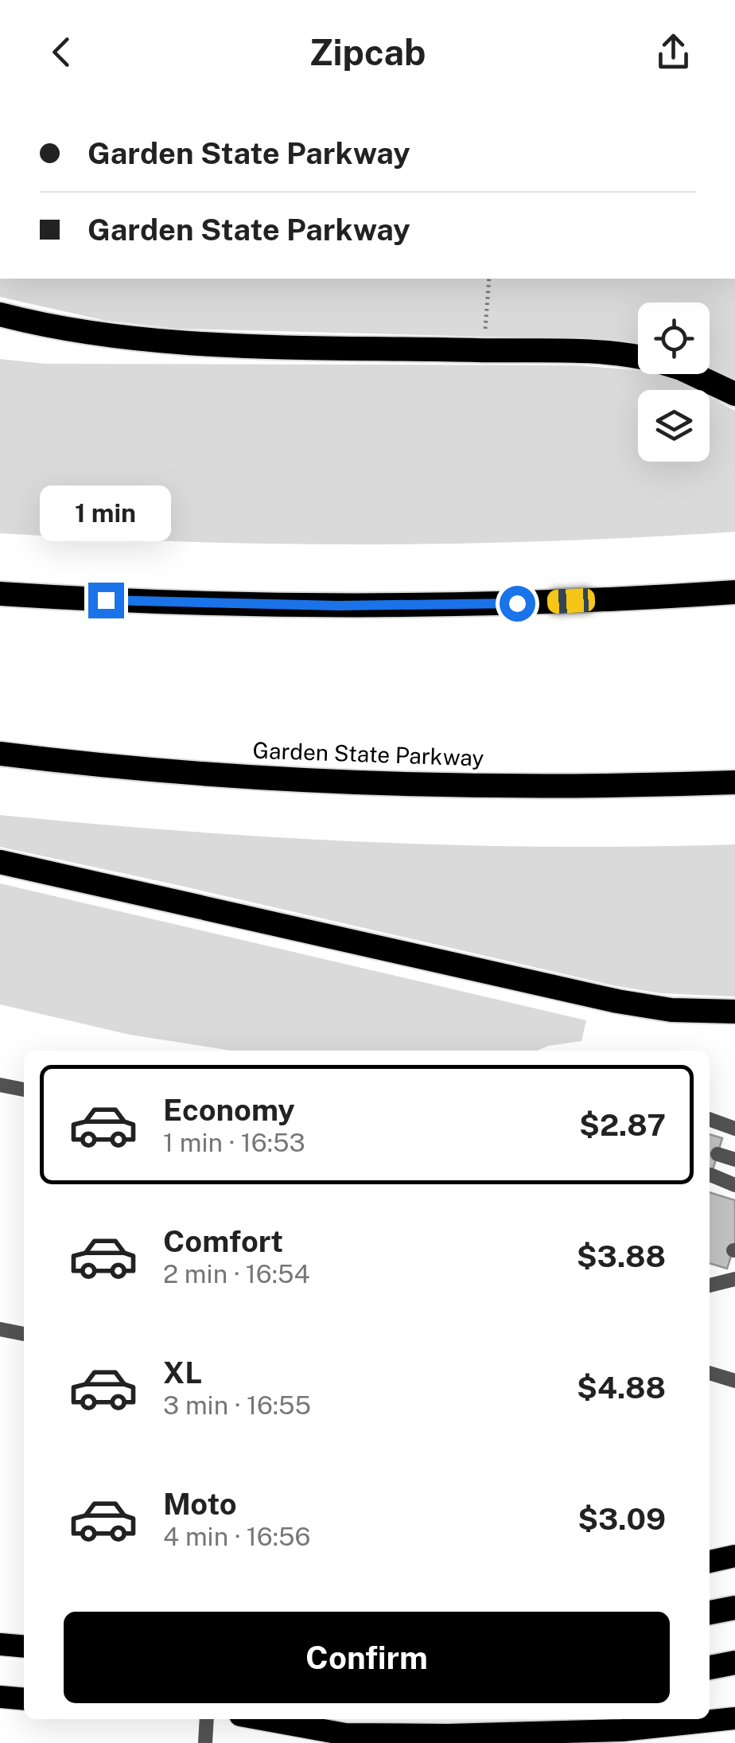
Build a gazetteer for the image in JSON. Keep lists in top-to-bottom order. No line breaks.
{"streets":{"highway":["Garden State Parkway"]},"page":{"header":"Zipcab","banner":["Garden State Parkway","Garden State Parkway"],"bubble":"1 min","list":[{"name":"Economy","note":"1 min · 16:53","value":"$2.87"},{"name":"Comfort","note":"2 min · 16:54","value":"$3.88"},{"name":"XL","note":"3 min · 16:55","value":"$4.88"},{"name":"Moto","note":"4 min · 16:56","value":"$3.09"}],"buttons":"Confirm"}}
